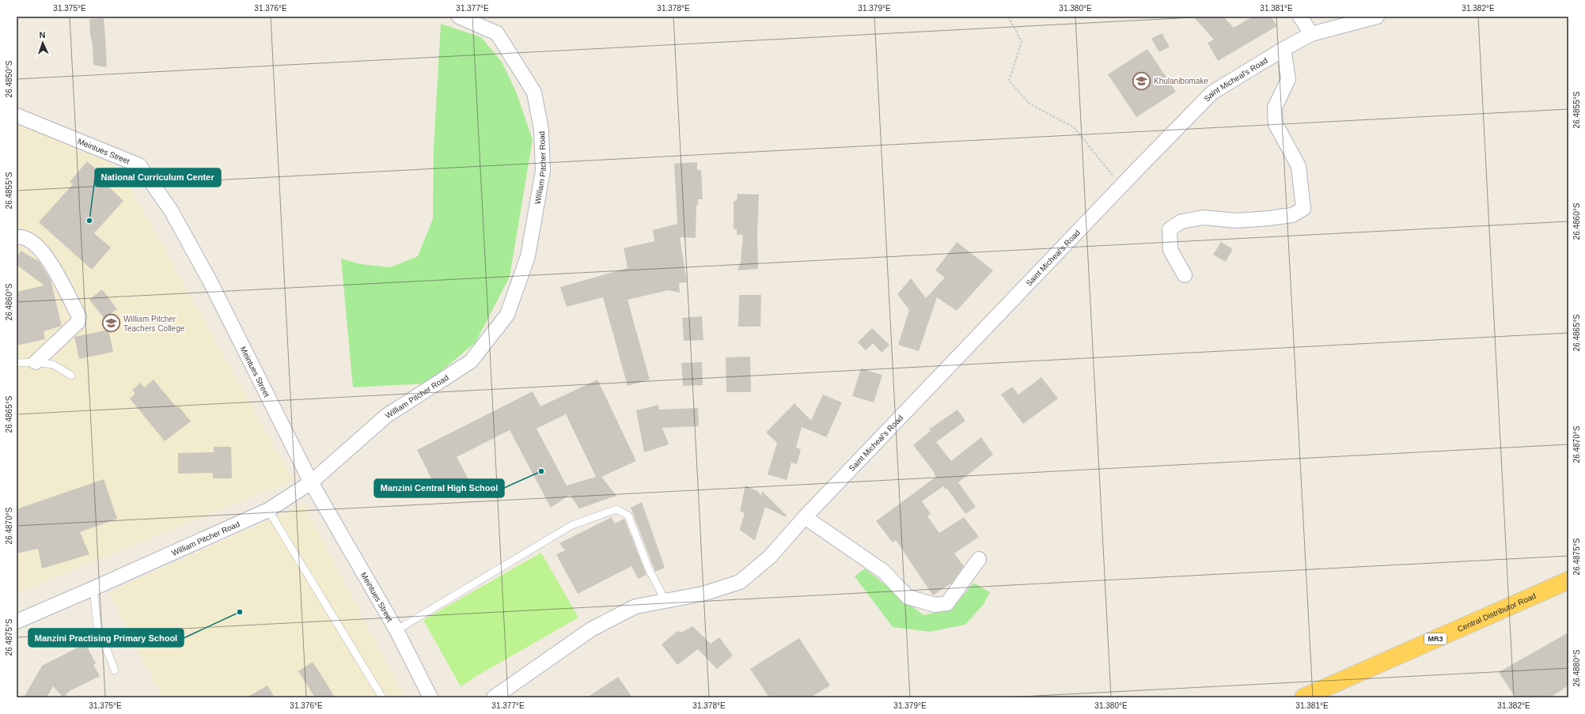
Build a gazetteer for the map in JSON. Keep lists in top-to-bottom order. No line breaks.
{"streets":{"highway":["Central Distributor Road","MR3"],"street":["Saint Micheal's Road","Meintues Street","William Pitcher Road"]},"crossings":[["Meintues Street","William Pitcher Road"]],"places":{"school or university":["Khulanibomake","William Pitcher Teachers College"],"other":["National Curriculum Center","Manzini Central High School","Manzini Practising Primary School"]},"north":"top","coordinates":["31.375°E","31.376°E","31.377°E","31.378°E","31.379°E","31.380°E","31.381°E","31.382°E","26.4850°S","26.4855°S","26.4860°S","26.4865°S","26.4870°S","26.4875°S","26.4880°S"]}
